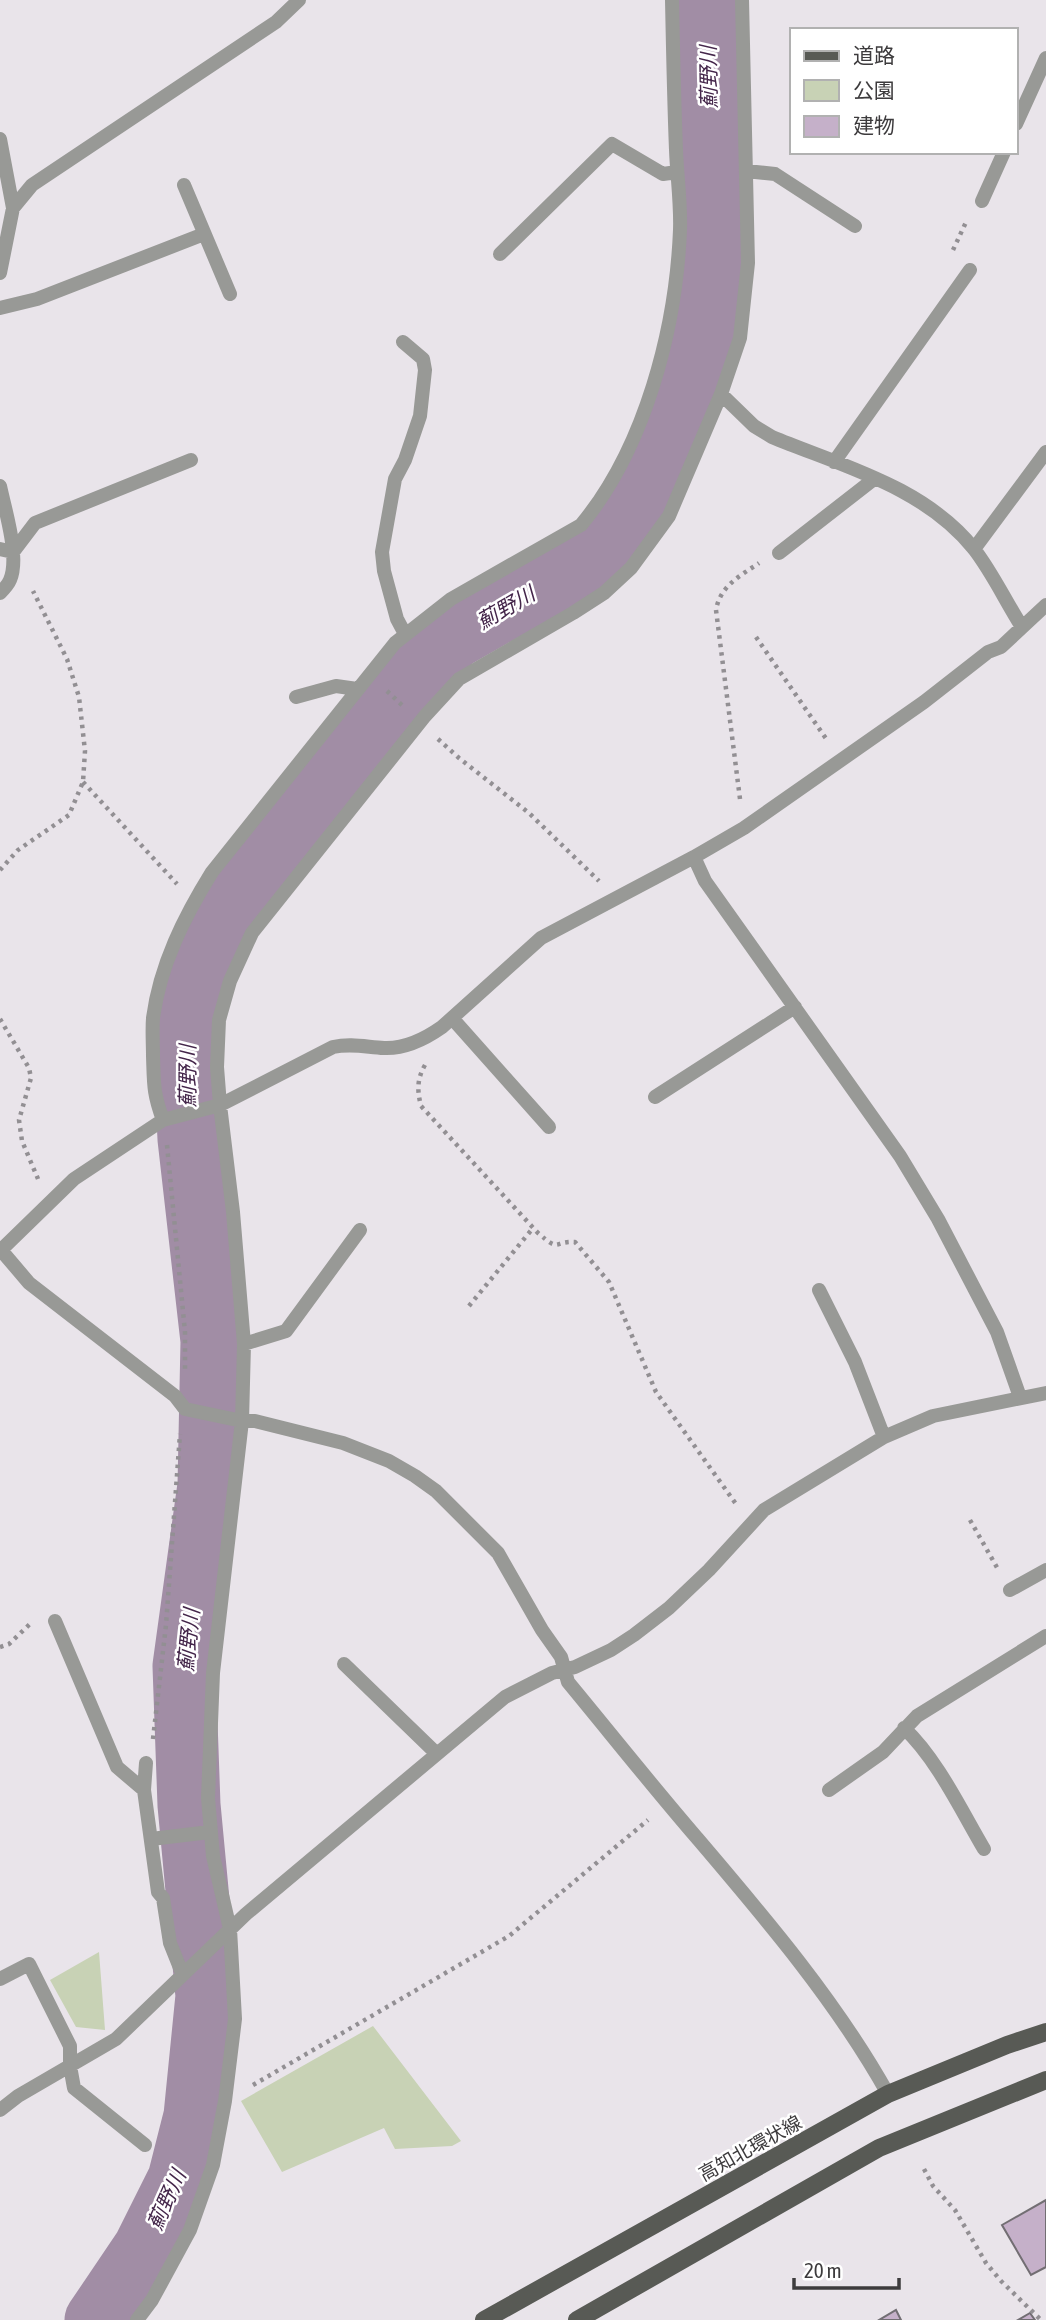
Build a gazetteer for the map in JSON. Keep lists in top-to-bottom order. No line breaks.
{"streets":{"main road":["高知北環状線"]},"water":["薊野川"],"legend":["道路","公園","建物"],"scale_bar":"20 m"}
